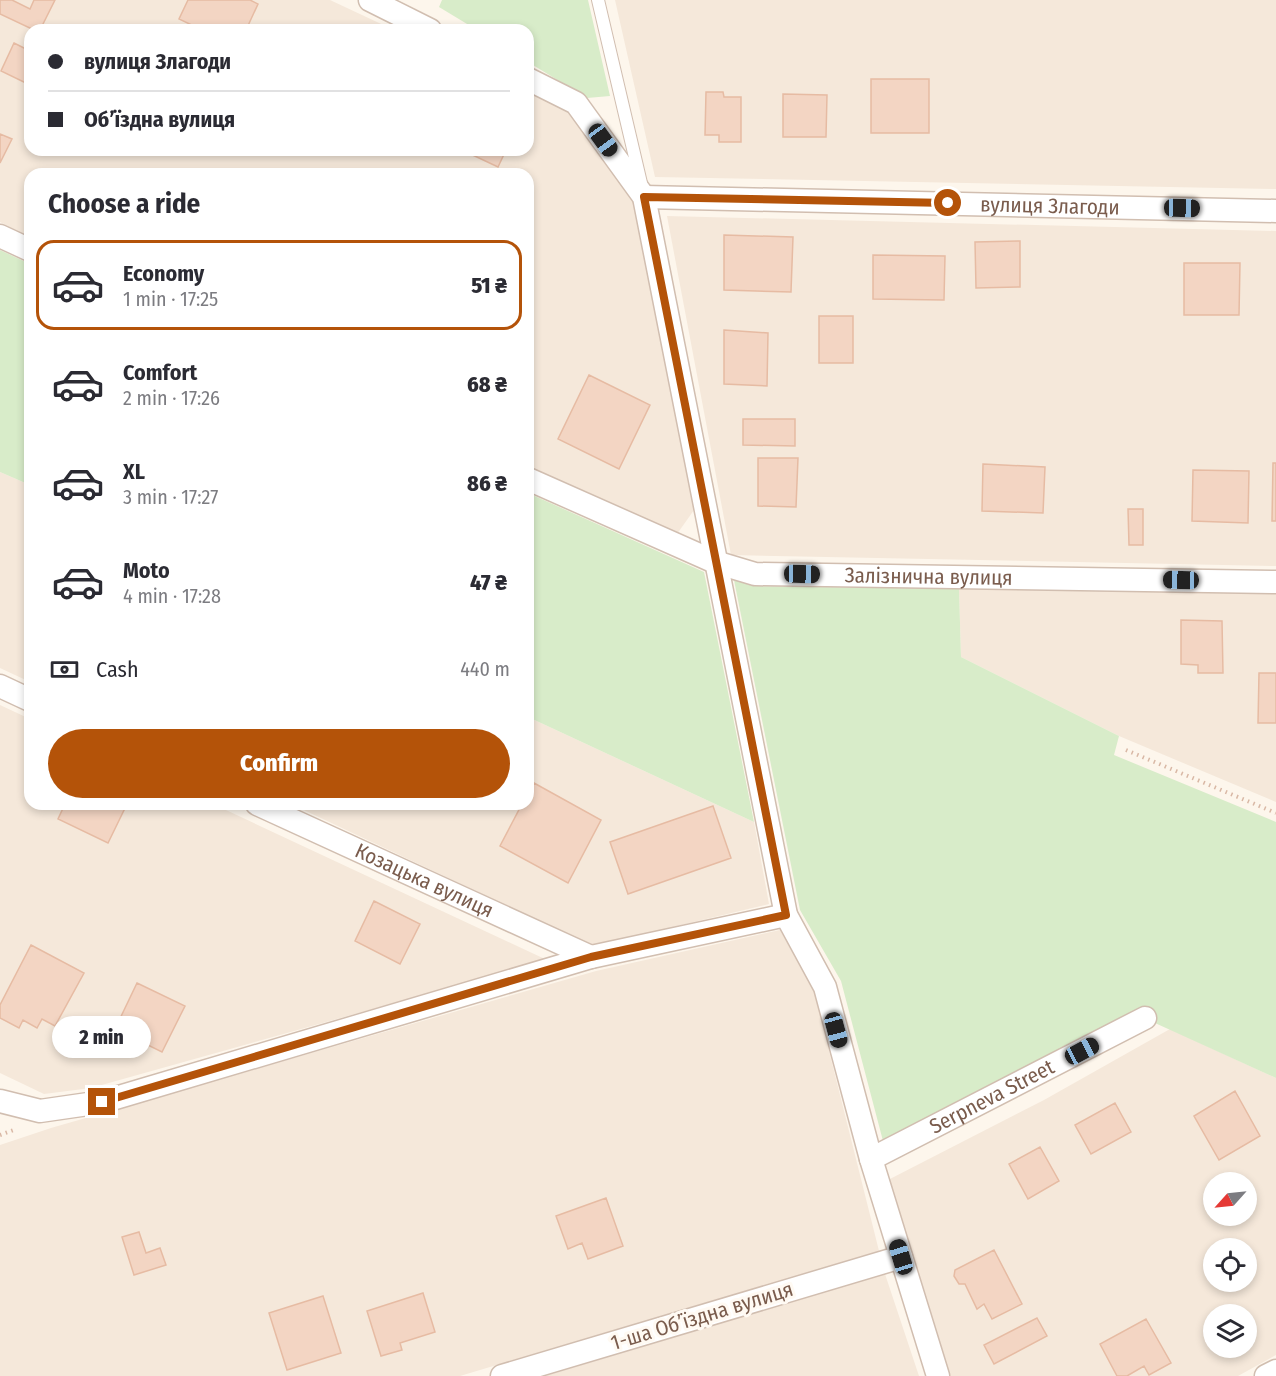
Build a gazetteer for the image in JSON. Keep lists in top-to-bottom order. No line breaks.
{"streets":{"street":["вулиця Злагоди","Залізнична вулиця","Козацька вулиця","Serpneva Street","1-ша Обʼїздна вулиця"]},"north":"bottom left","page":{"banner":["вулиця Злагоди","Обʼїздна вулиця"],"heading":"Choose a ride","list":[{"name":"Economy","note":"1 min · 17:25","value":"51 ₴"},{"name":"Comfort","note":"2 min · 17:26","value":"68 ₴"},{"name":"XL","note":"3 min · 17:27","value":"86 ₴"},{"name":"Moto","note":"4 min · 17:28","value":"47 ₴"}],"pay":["Cash","440 m"],"buttons":"Confirm","bubble":"2 min"}}
